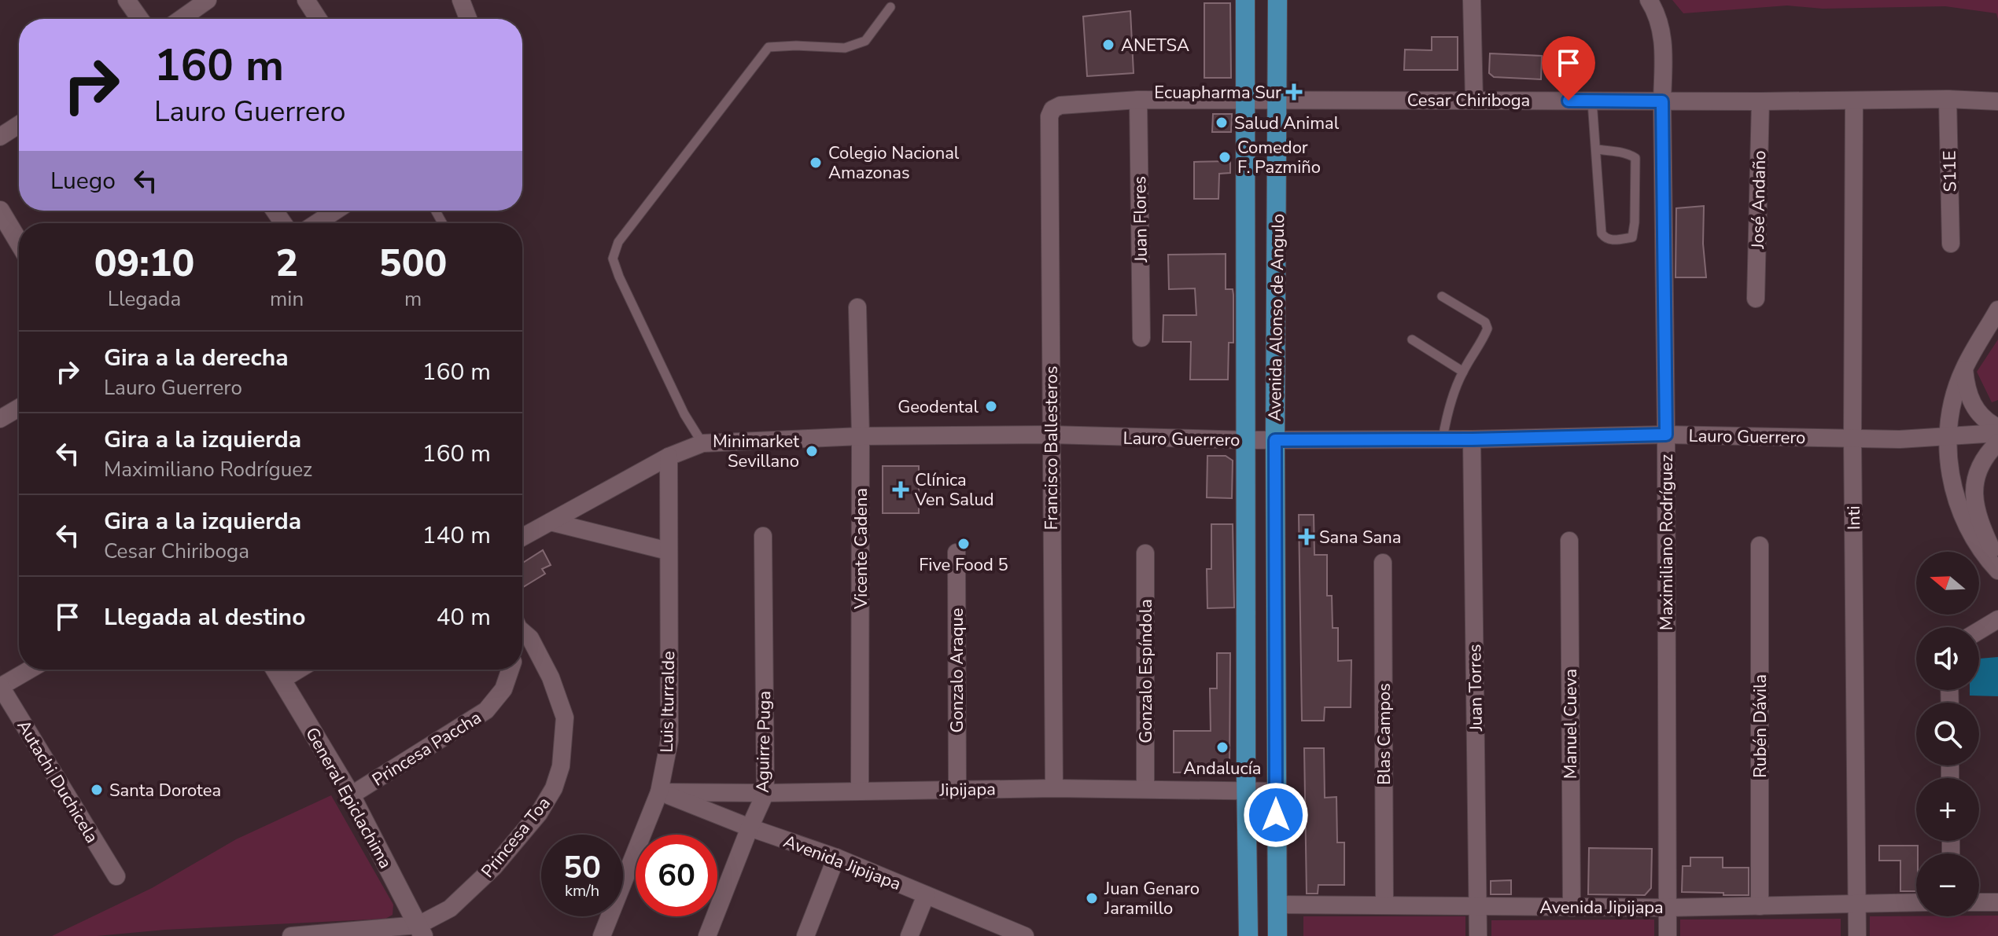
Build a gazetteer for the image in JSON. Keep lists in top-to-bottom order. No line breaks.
{"streets":{"main road":["Avenida Alonso de Angulo"],"street":["Cesar Chiriboga","S11E","José Andaño","Juan Flores","Lauro Guerrero","Francisco Ballesteros","Inti","Maximiliano Rodríguez","Vicente Cadena","Gonzalo Araque","Gonzalo Espíndola","Juan Torres","Luis Iturralde","Manuel Cueva","Rubén Dávila","Blas Campos","Aguirre Puga","Princesa Paccha","Autachi Duchicela","Jipijapa","General Epiclachima","Princesa Toa","Avenida Jipijapa"]},"crossings":[["Cesar Chiriboga","S11E"],["Cesar Chiriboga","José Andaño"],["Cesar Chiriboga","Juan Flores"],["Cesar Chiriboga","Avenida Alonso de Angulo"],["Cesar Chiriboga","Francisco Ballesteros"],["Cesar Chiriboga","Inti"],["Cesar Chiriboga","Maximiliano Rodríguez"],["Avenida Alonso de Angulo","Lauro Guerrero"],["Avenida Alonso de Angulo","Jipijapa"],["Avenida Alonso de Angulo","Avenida Jipijapa"],["Lauro Guerrero","Francisco Ballesteros"],["Lauro Guerrero","Inti"],["Lauro Guerrero","Maximiliano Rodríguez"],["Lauro Guerrero","Vicente Cadena"],["Lauro Guerrero","Juan Torres"],["Lauro Guerrero","Luis Iturralde"],["Francisco Ballesteros","Jipijapa"],["Inti","Avenida Jipijapa"],["Maximiliano Rodríguez","Avenida Jipijapa"],["Vicente Cadena","Jipijapa"],["Gonzalo Araque","Jipijapa"],["Gonzalo Espíndola","Jipijapa"],["Juan Torres","Avenida Jipijapa"],["Luis Iturralde","Jipijapa"],["Luis Iturralde","Avenida Jipijapa"],["Manuel Cueva","Avenida Jipijapa"],["Rubén Dávila","Avenida Jipijapa"],["Blas Campos","Avenida Jipijapa"],["Aguirre Puga","Jipijapa"],["Aguirre Puga","Avenida Jipijapa"],["Princesa Paccha","General Epiclachima"],["Jipijapa","Avenida Jipijapa"],["General Epiclachima","Princesa Toa"]],"places":{"other":["ANETSA","Salud Animal","Comedor F. Pazmiño","Colegio Nacional Amazonas","Geodental","Minimarket Sevillano","Five Food 5","Andalucía","Santa Dorotea","Juan Genaro Jaramillo"],"health":["Ecuapharma Sur","Clínica Ven Salud","Sana Sana"]},"north":"left","page":{"turn":["160 m","Lauro Guerrero"],"then":"Luego","eta":["09:10","Llegada","2","min","500","m"],"list":[{"name":"Gira a la derecha","note":"Lauro Guerrero","value":"160 m"},{"name":"Gira a la izquierda","note":"Maximiliano Rodríguez","value":"160 m"},{"name":"Gira a la izquierda","note":"Cesar Chiriboga","value":"140 m"},{"name":"Llegada al destino","value":"40 m"}],"map_buttons":["+","−"],"speed":"50 km/h","limit":"60"}}
